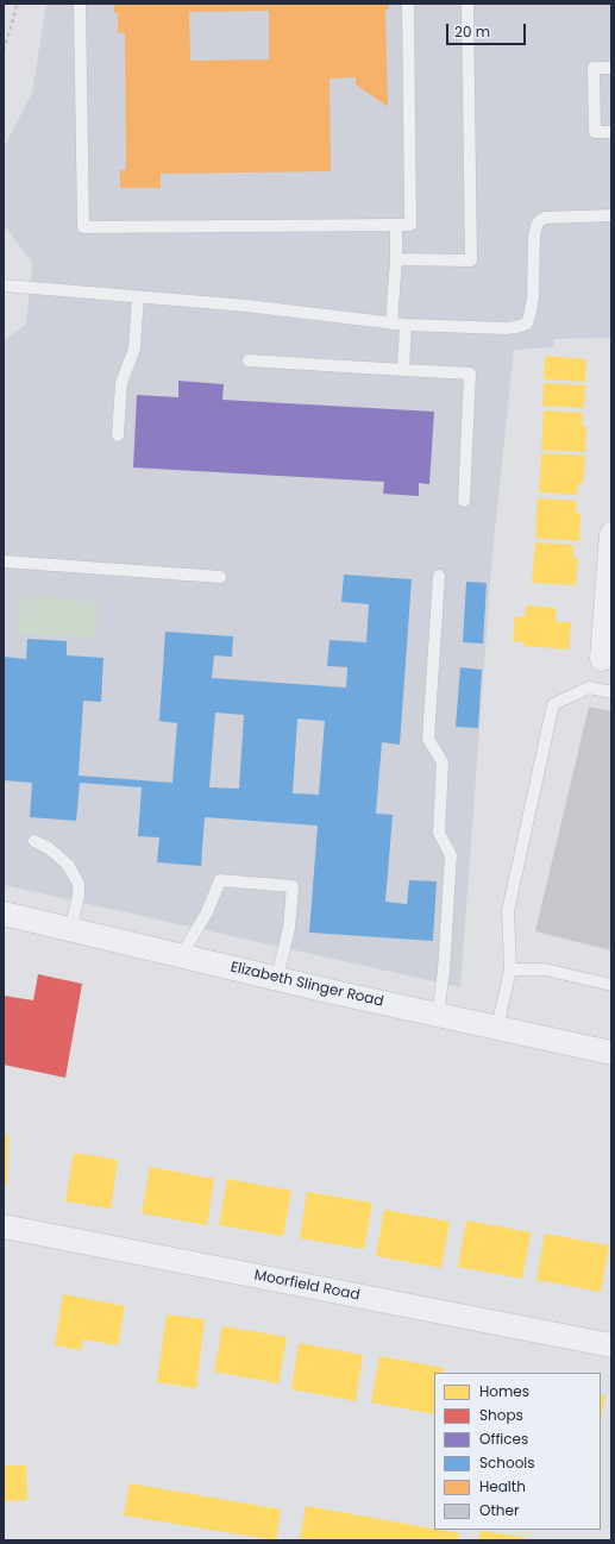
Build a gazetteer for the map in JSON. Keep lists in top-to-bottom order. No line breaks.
{"streets":{"street":["Elizabeth Slinger Road","Moorfield Road"]},"legend":["Homes","Shops","Offices","Schools","Health","Other"],"scale_bar":"20 m"}
